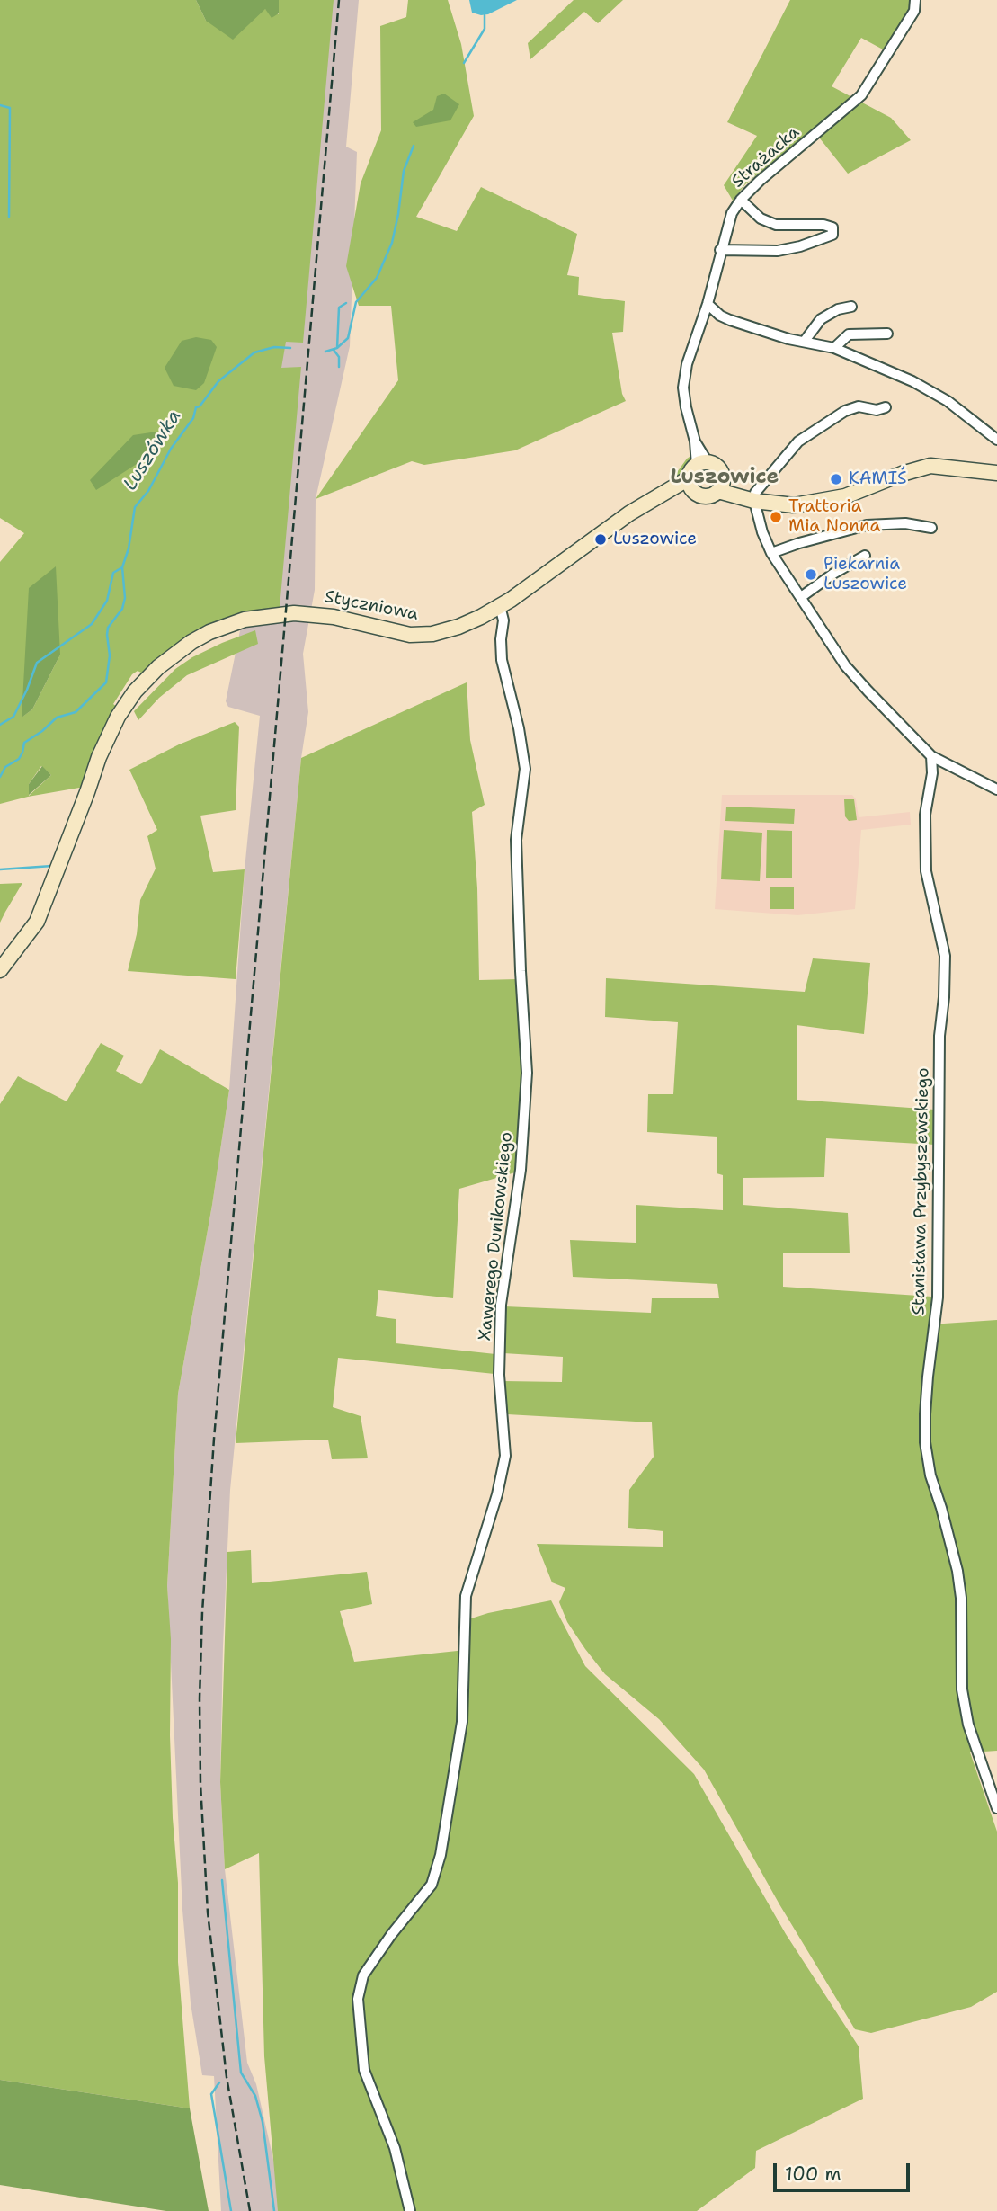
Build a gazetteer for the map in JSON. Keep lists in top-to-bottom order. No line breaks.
{"streets":{"street":["Strażacka","Styczniowa","Stanisława Przybyszewskiego","Xawerego Dunikowskiego"]},"crossings":[["Strażacka","Styczniowa"],["Styczniowa","Xawerego Dunikowskiego"]],"districts":["Luszowice"],"water":["Luszówka"],"places":["KAMIŚ","Trattoria Mia Nonna","Luszowice","Piekarnia Luszowice"],"scale_bar":"100 m"}
